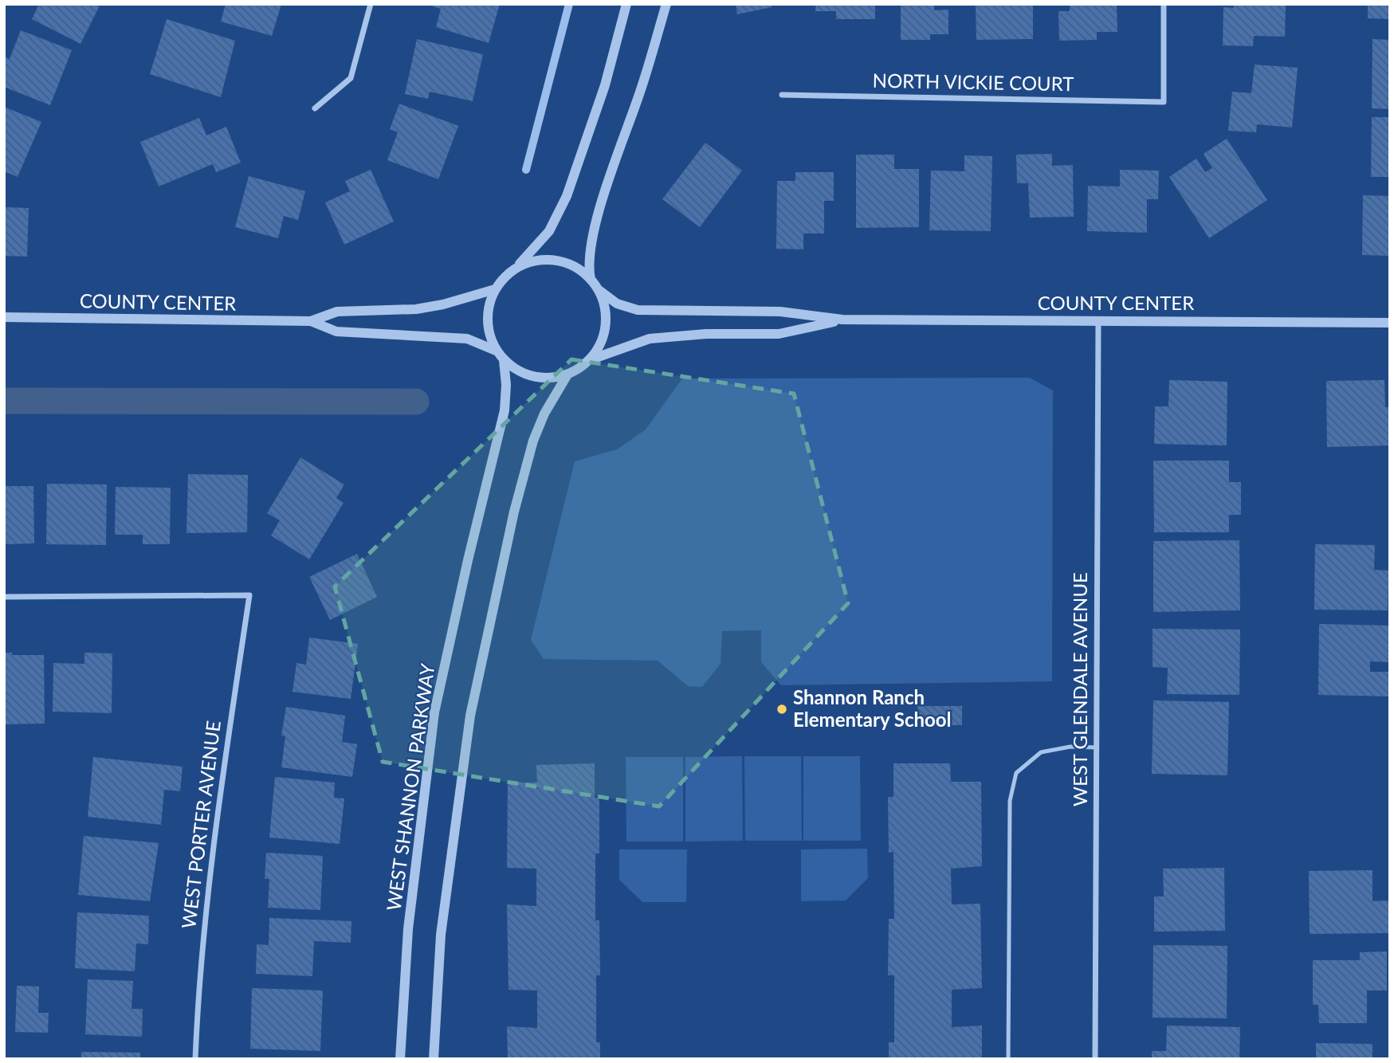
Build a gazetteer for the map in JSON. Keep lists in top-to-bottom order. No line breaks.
{"streets":{"street":["NORTH VICKIE COURT","COUNTY CENTER","WEST GLENDALE AVENUE","WEST SHANNON PARKWAY","WEST PORTER AVENUE"]},"crossings":[["COUNTY CENTER","WEST GLENDALE AVENUE"],["COUNTY CENTER","WEST SHANNON PARKWAY"]],"places":["Shannon Ranch Elementary School"]}
